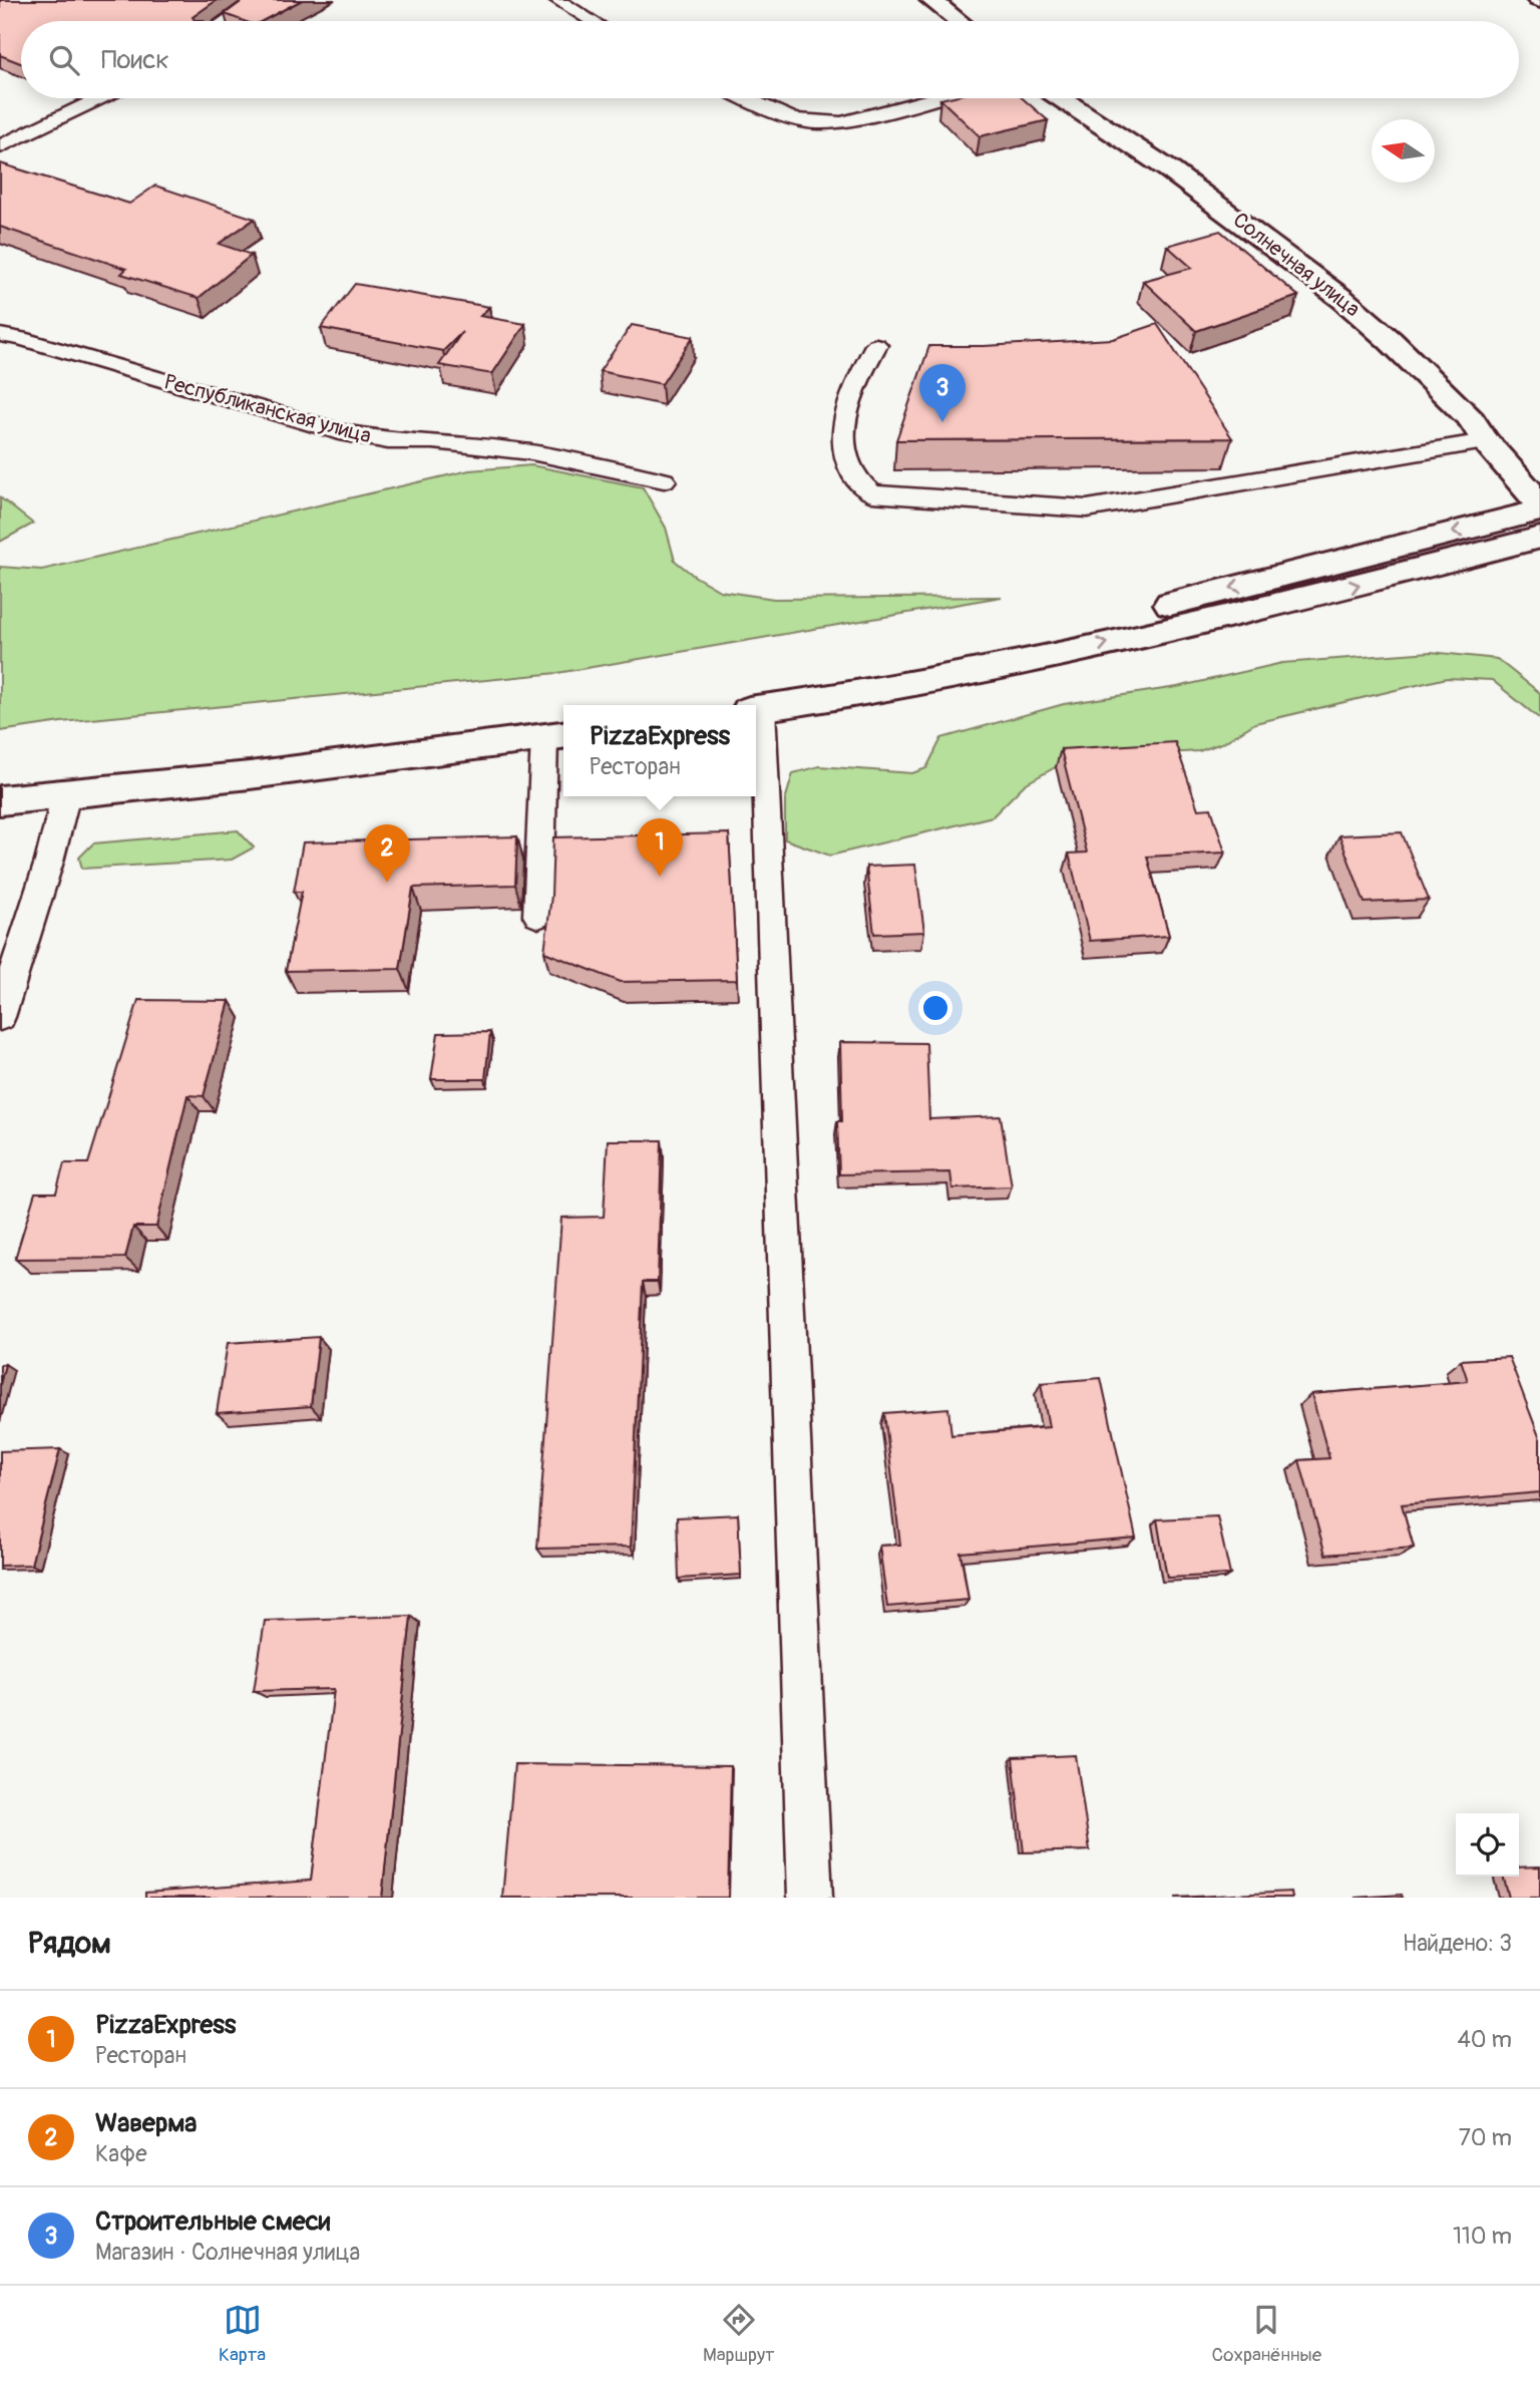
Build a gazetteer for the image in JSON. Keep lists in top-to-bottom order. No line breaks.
{"streets":{"main road":["Солнечная улица"],"lane":["Республиканская улица"]},"north":"left","page":{"search":"Поиск","pins":["3","1","2"],"popup":["PizzaExpress","Ресторан"],"heading":["Рядом","Найдено: 3"],"list":[{"mark":"1","name":"PizzaExpress","note":"Ресторан","value":"40 m"},{"mark":"2","name":"Wаверма","note":"Кафе","value":"70 m"},{"mark":"3","name":"Строительные смеси","note":"Магазин · Солнечная улица","value":"110 m"}],"nav":["Карта","Маршрут","Сохранённые"]}}
